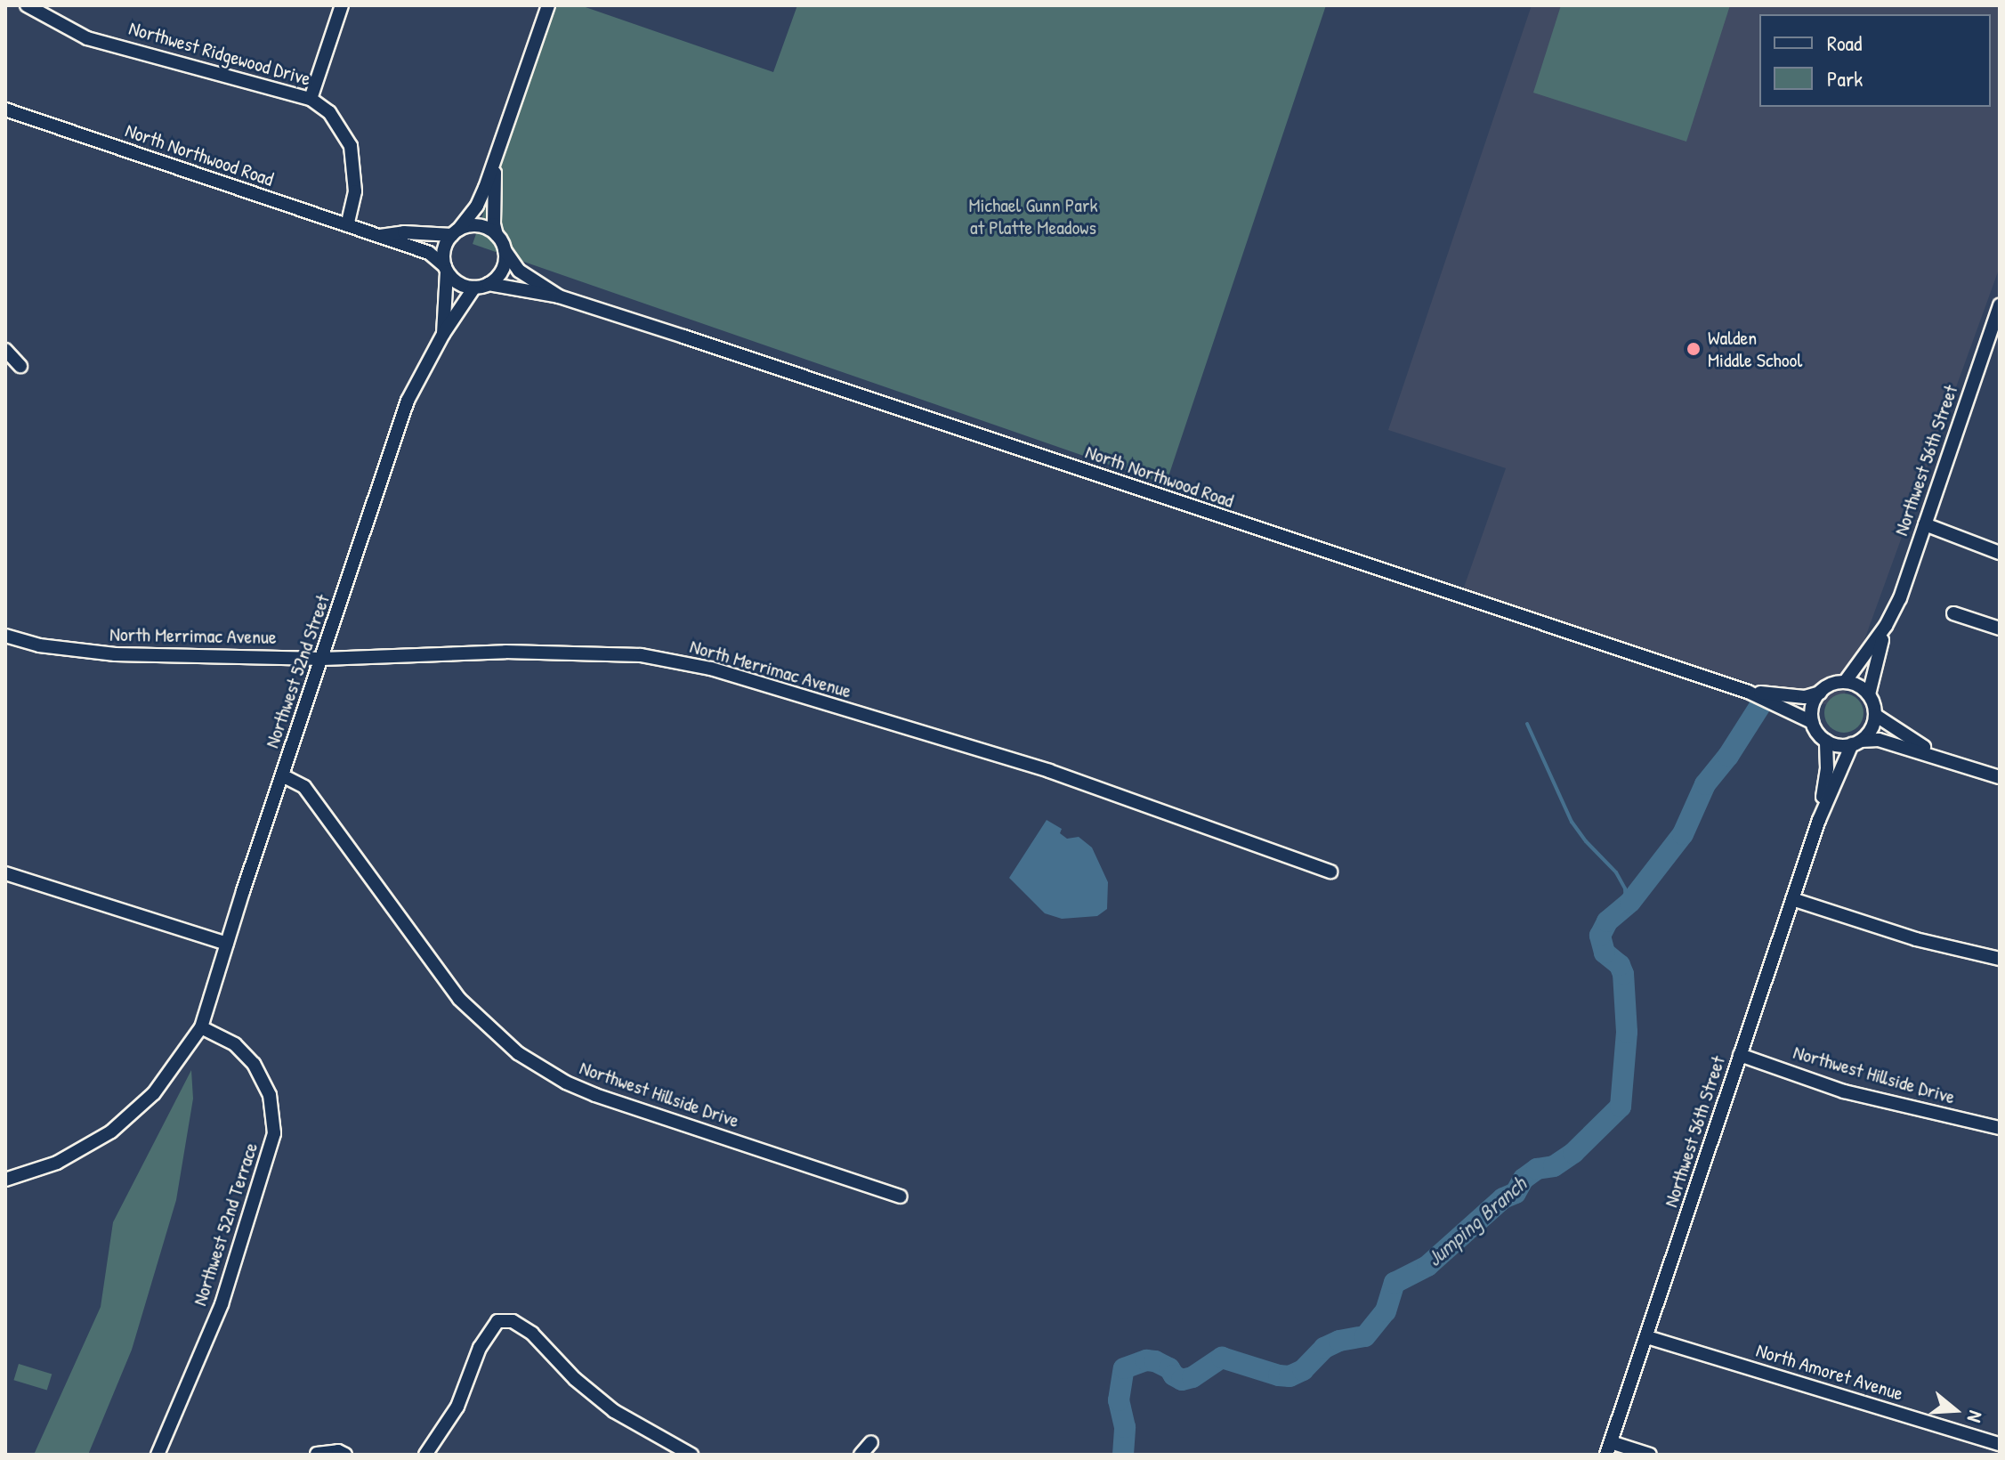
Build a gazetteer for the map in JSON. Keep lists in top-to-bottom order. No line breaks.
{"streets":{"street":["Northwest Ridgewood Drive","North Northwood Road","Northwest 56th Street","North Merrimac Avenue","Northwest 52nd Street","Northwest Hillside Drive","Northwest 52nd Terrace","North Amoret Avenue"]},"crossings":[["Northwest Ridgewood Drive","North Northwood Road"],["North Northwood Road","Northwest 56th Street"],["North Northwood Road","Northwest 52nd Street"],["Northwest 56th Street","Northwest Hillside Drive"],["Northwest 56th Street","North Amoret Avenue"],["North Merrimac Avenue","Northwest 52nd Street"],["Northwest 52nd Street","Northwest Hillside Drive"],["Northwest 52nd Street","Northwest 52nd Terrace"]],"water":["Jumping Branch"],"parks":["Michael Gunn Park at Platte Meadows"],"places":["Walden Middle School"],"legend":["Road","Park"],"north":"right"}
